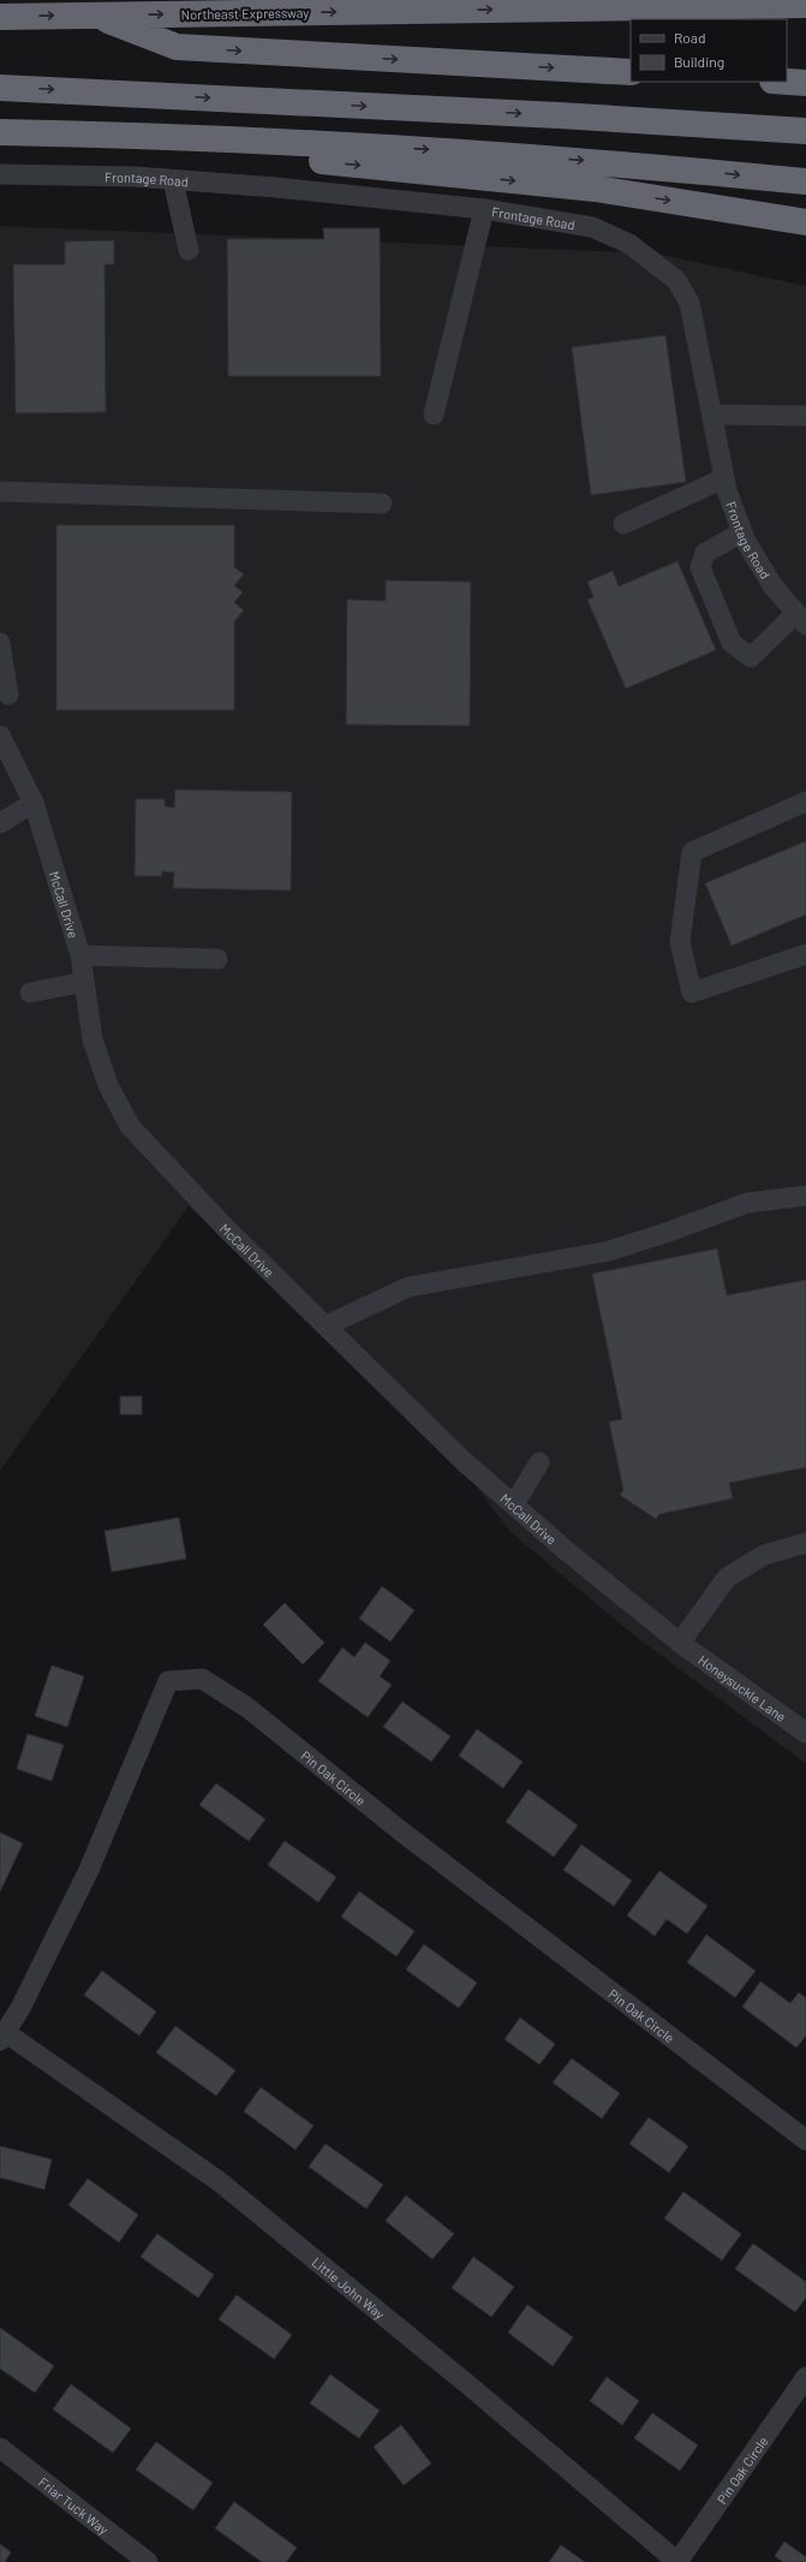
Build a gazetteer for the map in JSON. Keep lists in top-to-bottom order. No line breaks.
{"streets":{"highway":["Northeast Expressway"],"street":["Frontage Road","McCall Drive","Honeysuckle Lane","Pin Oak Circle","Little John Way","Friar Tuck Way"]},"crossings":[["McCall Drive","Honeysuckle Lane"],["Pin Oak Circle","Little John Way"]],"legend":["Road","Building"]}
